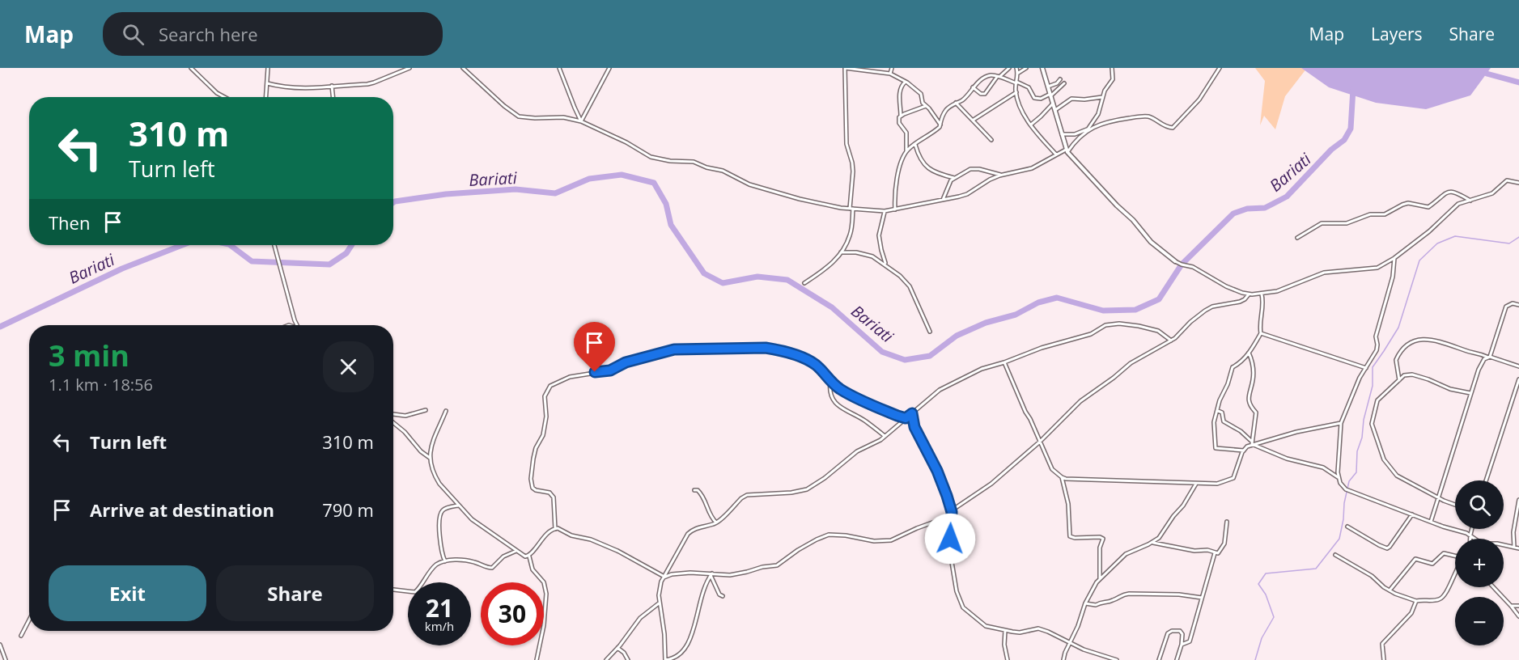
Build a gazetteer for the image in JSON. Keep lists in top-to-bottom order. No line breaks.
{"water":["Bariati"],"page":{"header":"Map","search":"Search here","nav":["Map","Layers","Share"],"turn":["310 m","Turn left"],"then":"Then","heading":["3 min","1.1 km · 18:56"],"list":[{"name":"Turn left","value":"310 m"},{"name":"Arrive at destination","value":"790 m"}],"map_buttons":["+","−"],"buttons":["Exit","Share"],"speed":"21 km/h","limit":"30"}}
